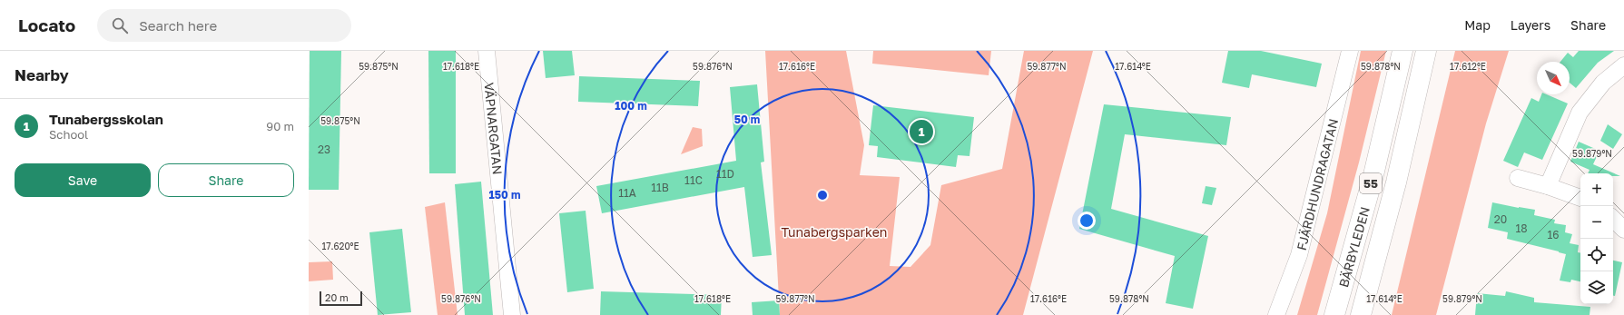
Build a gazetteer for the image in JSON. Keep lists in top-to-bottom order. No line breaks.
{"streets":{"main road":["55","BÄRBYLEDEN"],"street":["VÄPNARGATAN","FJÄRDHUNDRAGATAN"]},"parks":["Tunabergsparken"],"house_numbers":["23","11D","11C","11B","11A","20","18","16"],"scale_bar":"20 m","north":"bottom right","page":{"header":"Locato","search":"Search here","nav":["Map","Layers","Share"],"heading":"Nearby","list":[{"mark":"1","name":"Tunabergsskolan","note":"School","value":"90 m"}],"pins":"1","buttons":["Save","Share"],"map_buttons":["+","−"],"scale":"20 m"},"coordinates":["59.875°N","17.618°E","59.876°N","17.616°E","59.877°N","17.614°E","59.878°N","17.612°E","59.879°N","17.620°E"],"rings":["100 m","50 m","150 m"]}
